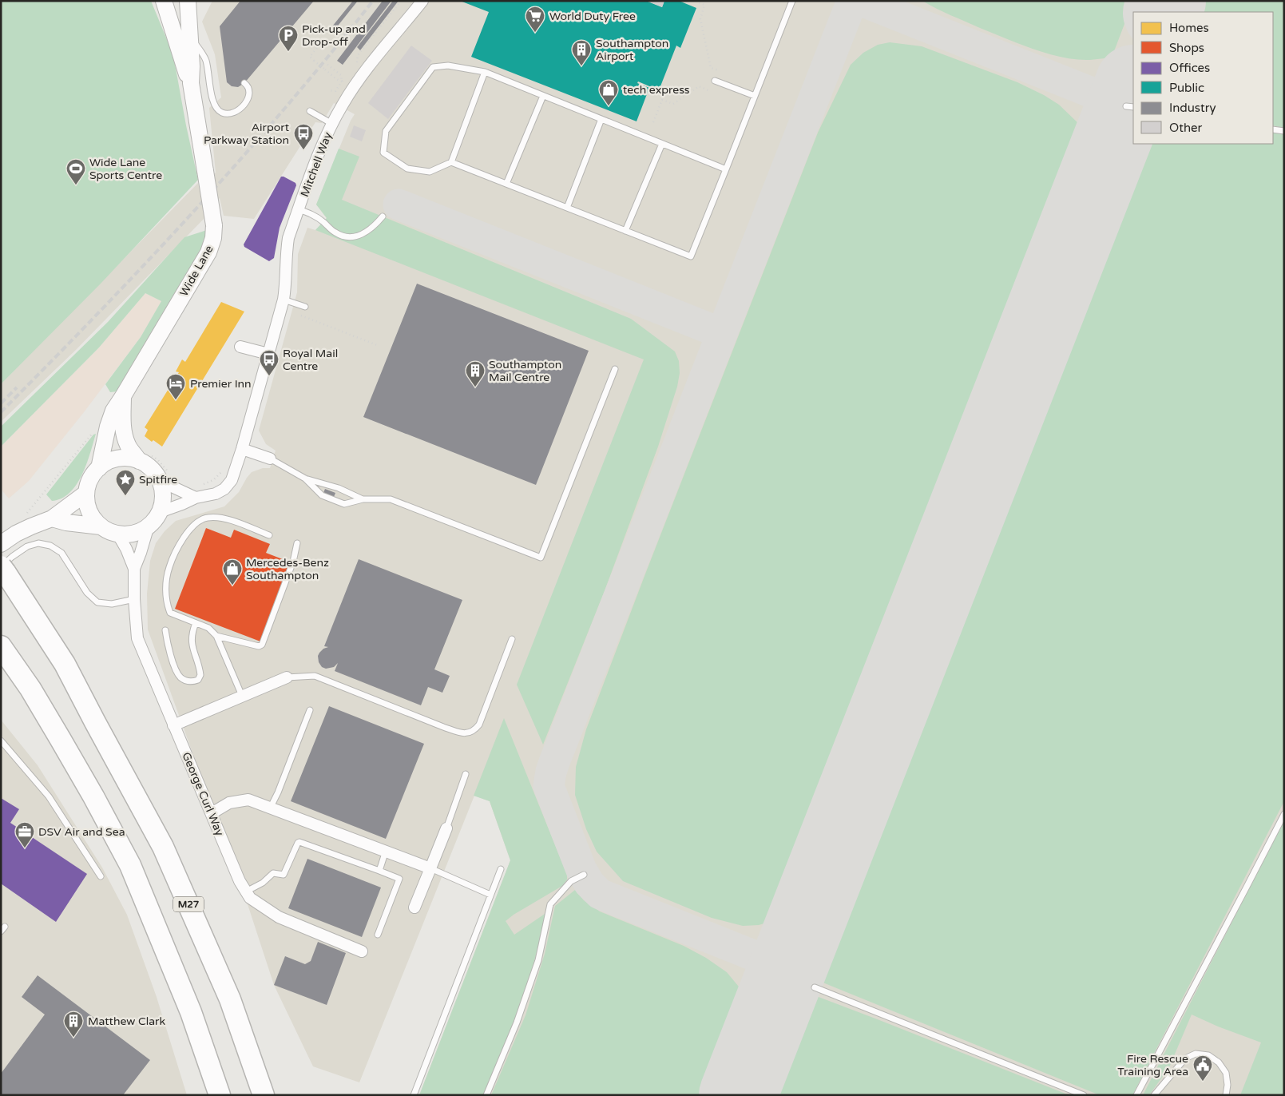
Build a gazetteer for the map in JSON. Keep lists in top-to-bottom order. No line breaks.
{"streets":{"highway":["M27"],"street":["Mitchell Way","Wide Lane","George Curl Way"]},"crossings":[["Mitchell Way","Wide Lane"],["Mitchell Way","George Curl Way"],["Wide Lane","George Curl Way"]],"places":{"supermarket":["World Duty Free"],"parking":["Pick-up and Drop-off"],"building":["Southampton Airport","Southampton Mail Centre","Matthew Clark"],"shop":["tech express","Mercedes-Benz Southampton"],"bus stop":["Airport Parkway Station","Royal Mail Centre"],"sports":["Wide Lane Sports Centre"],"hotel":["Premier Inn"],"place":["Spitfire"],"office":["DSV Air and Sea"],"public building":["Fire Rescue Training Area"]},"legend":["Homes","Shops","Offices","Public","Industry","Other"]}
